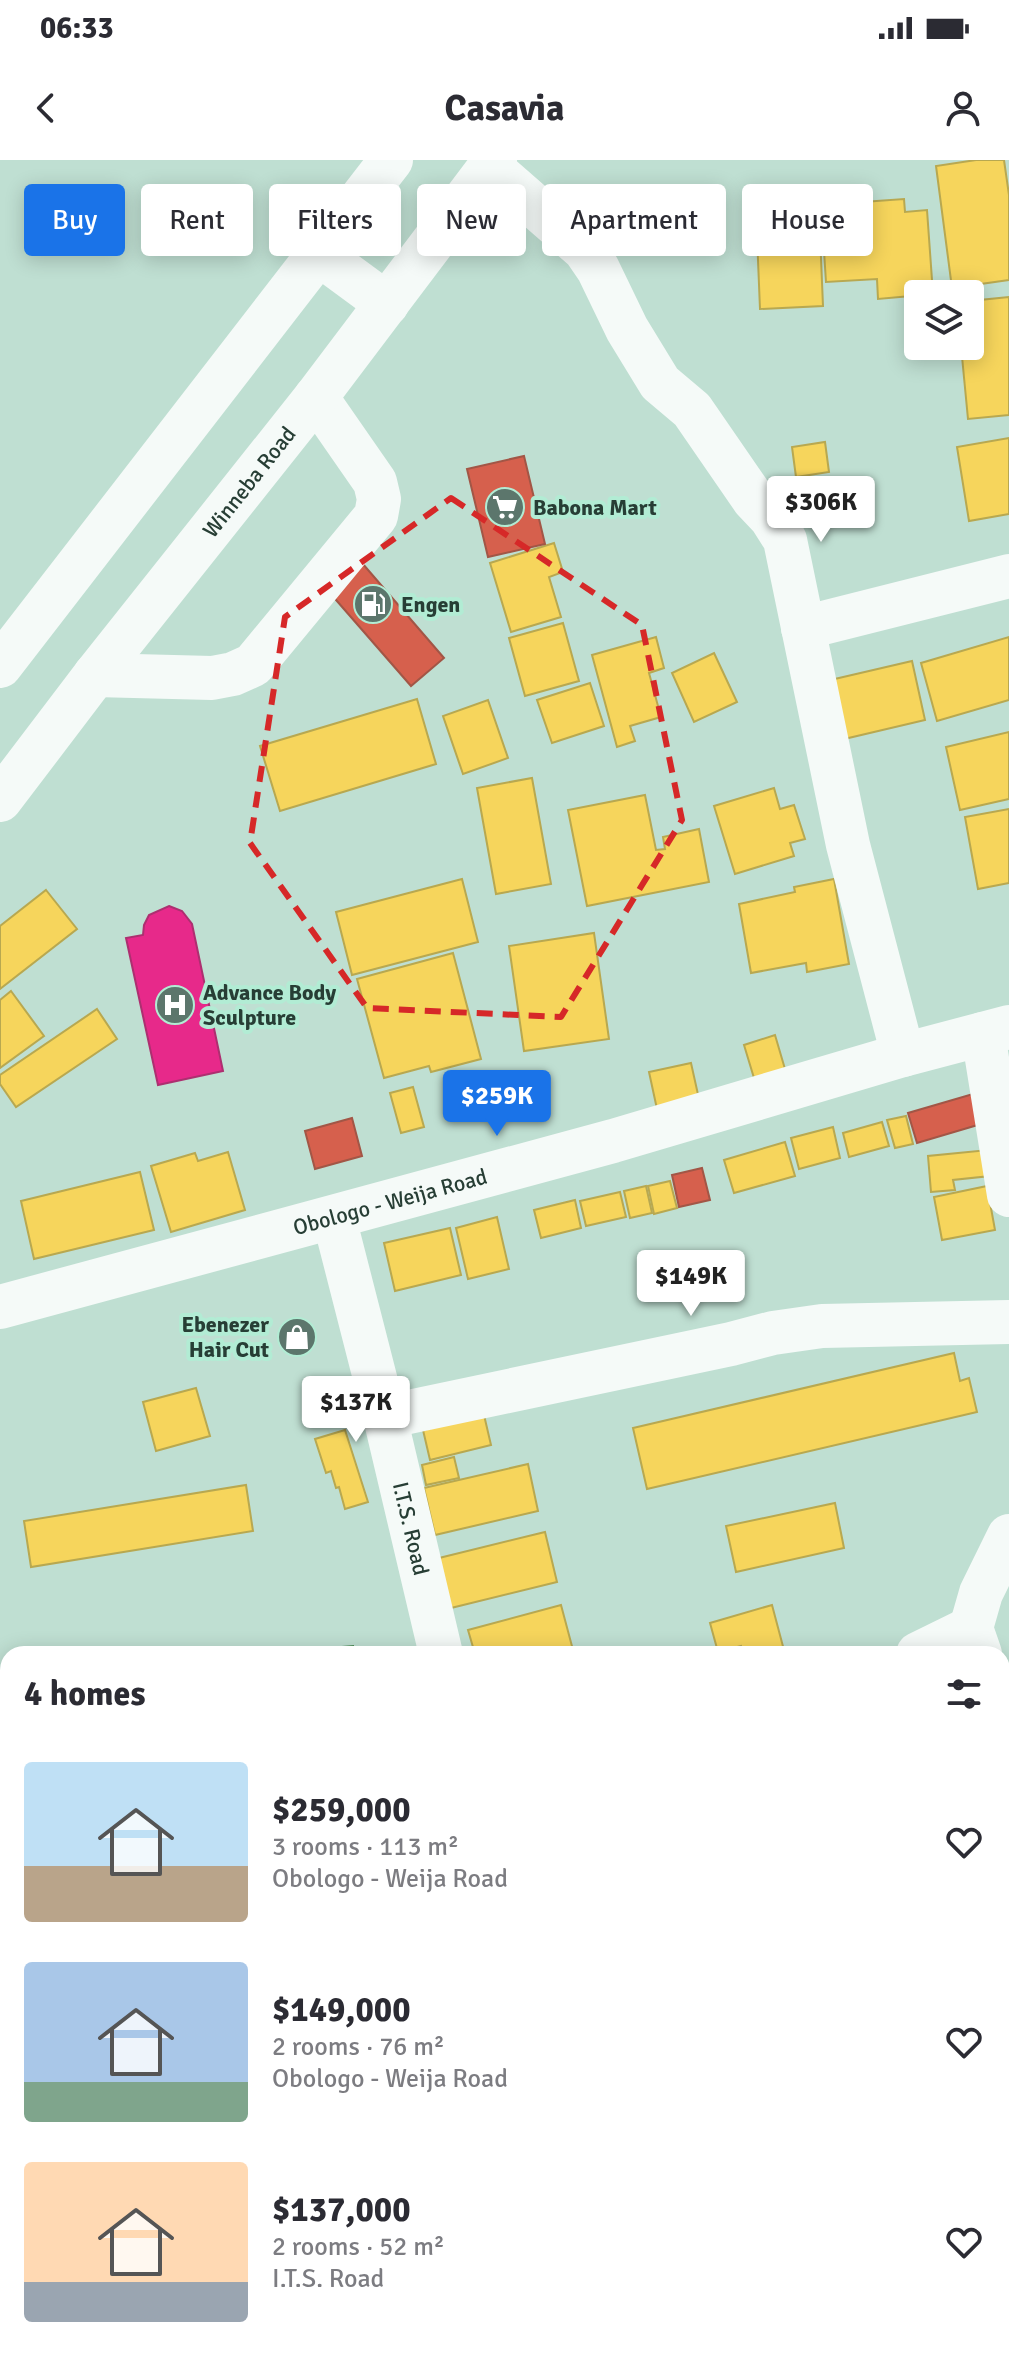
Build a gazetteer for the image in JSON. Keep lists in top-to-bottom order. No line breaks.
{"streets":{"main road":["Winneba Road","Obologo - Weija Road","I.T.S. Road"]},"crossings":[["Obologo - Weija Road","I.T.S. Road"]],"places":{"supermarket":["Babona Mart"],"fuel station":["Engen"],"hospital":["Advance Body Sculpture"],"shop":["Ebenezer Hair Cut"]},"page":{"status":"06:33","header":"Casavia","chip":["Buy","Rent","Filters","New","Apartment","House"],"price":["$306K","$259K","$149K","$137K"],"heading":"4 homes","list":[{"name":"$259,000","note":"3 rooms · 113 m² · Obologo - Weija Road"},{"name":"$149,000","note":"2 rooms · 76 m² · Obologo - Weija Road"},{"name":"$137,000","note":"2 rooms · 52 m² · I.T.S. Road"}]}}
